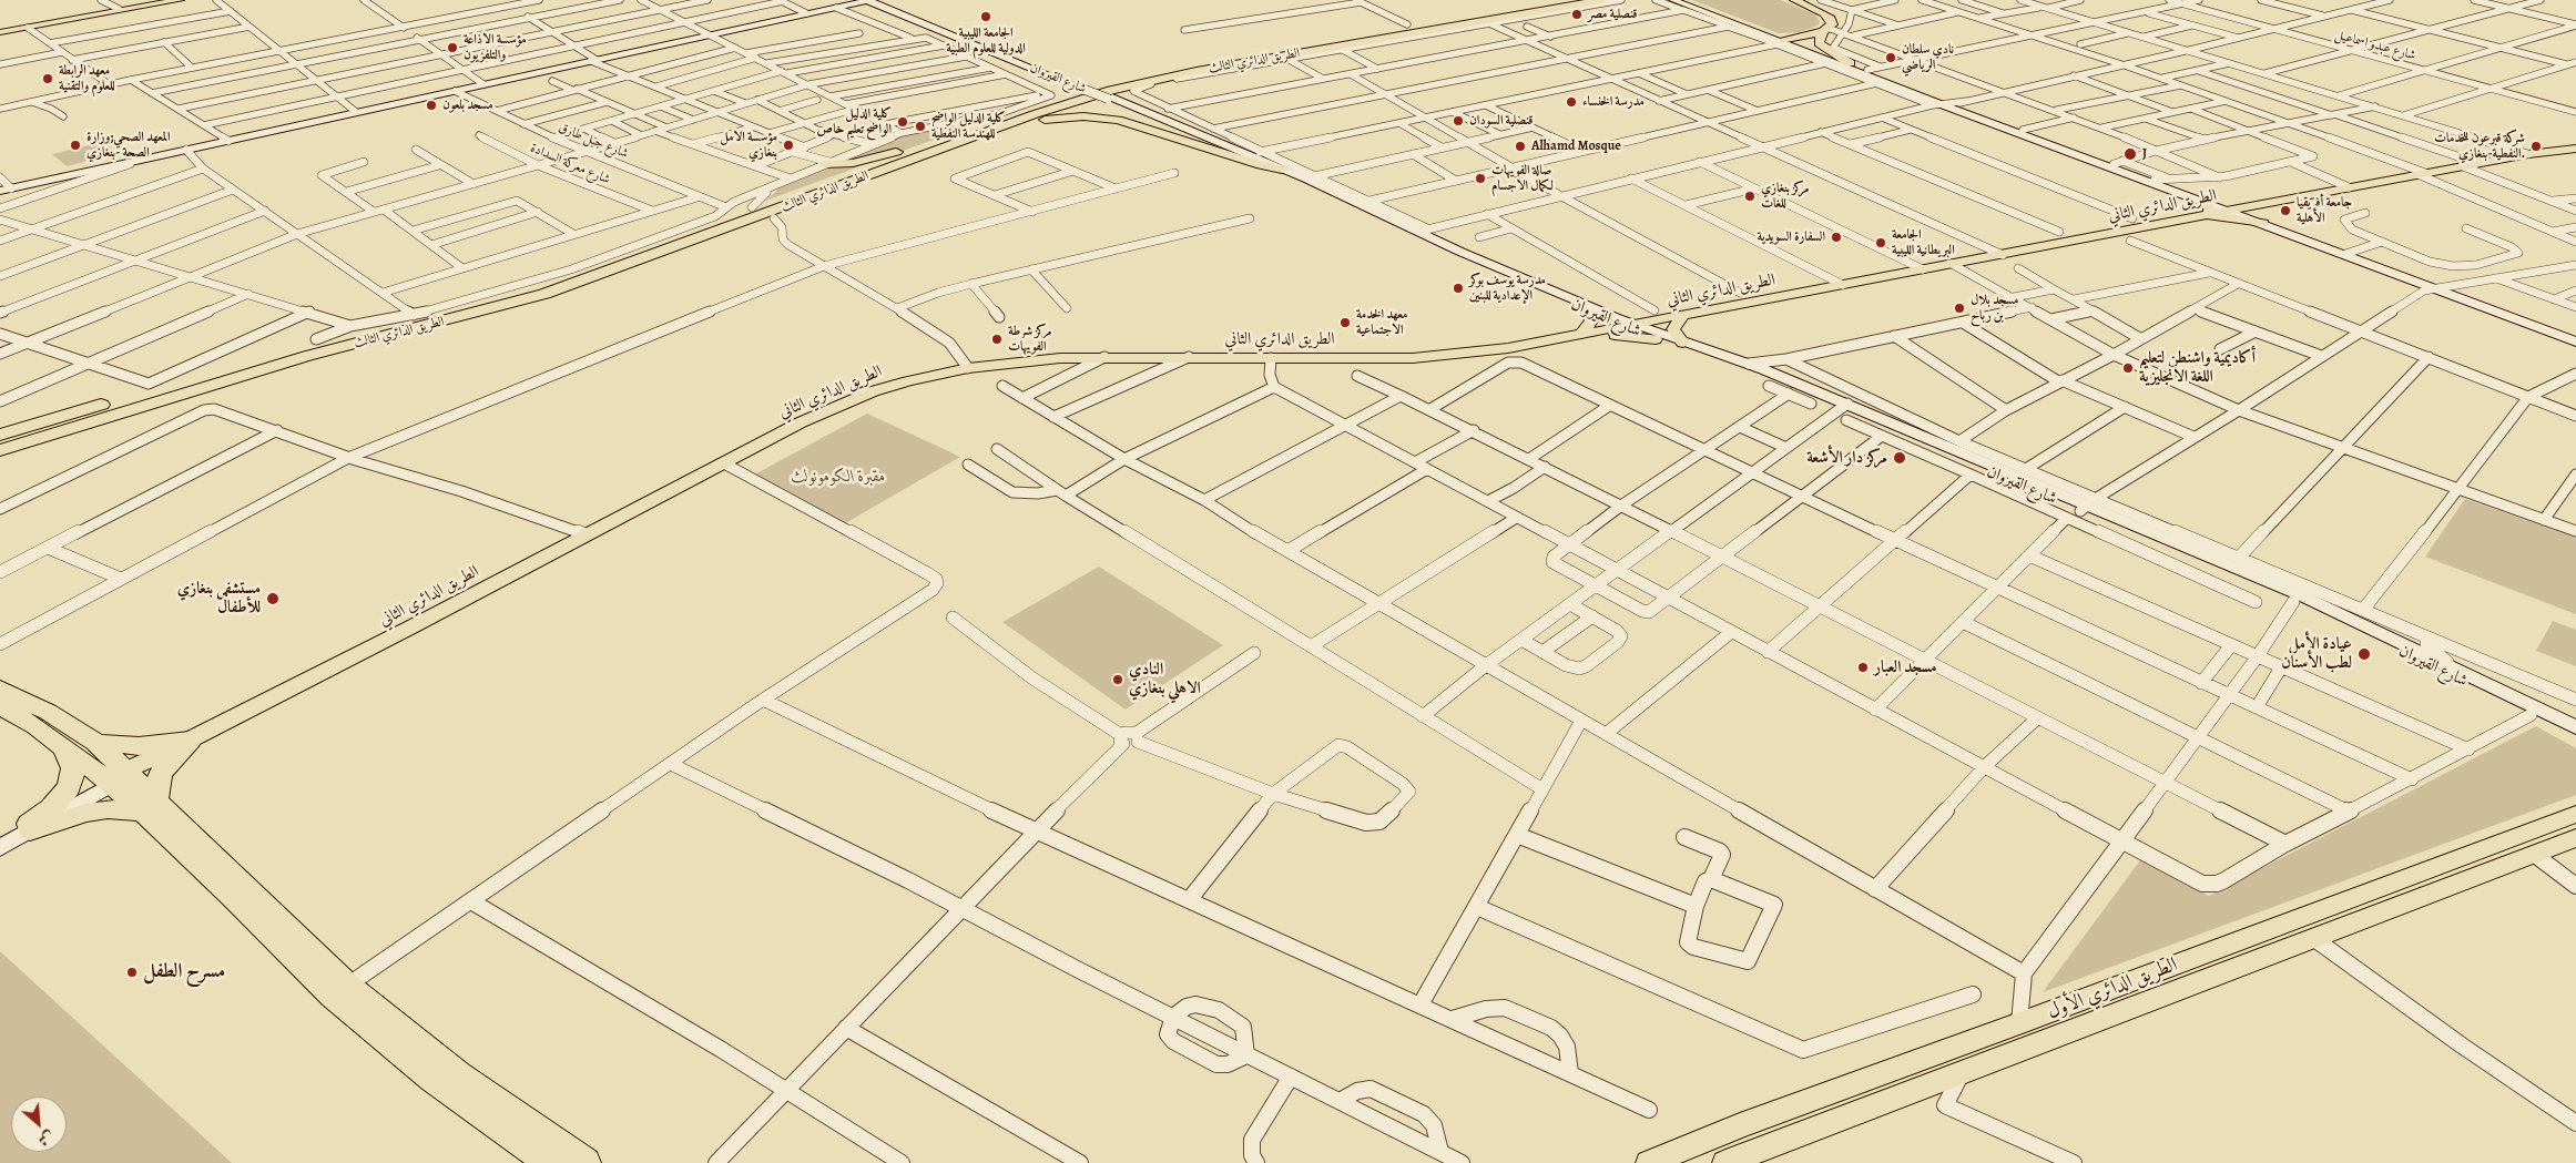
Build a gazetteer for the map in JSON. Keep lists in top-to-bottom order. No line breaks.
{"streets":{"highway":["الطريق الدائري الثالث"],"main road":["شارع القيروان","الطريق الدائري الثاني","الطريق الدائري الأول"],"street":["شارع عبدو اسماعيل","شارع جبل طارق","شارع معركة السدادة"]},"crossings":[["شارع القيروان","الطريق الدائري الثاني"]],"parks":["مقبرة الكومونولث"],"places":["قنصلية مصر","الجامعة الليبية الدولية للعلوم الطبية","مؤسسة الاذاعة والتلفزيون","نادي سلطان الرياضي","معهد الرابطة للعلوم والتقنية","مدرسة الخنساء","مسجد بلعون","قنصلية السودان","كلية الدليل الواضح تعليم خاص","كلية الدليل الواضح للهندسة النفطية","المعهد الصحي;وزارة الصحة -بنغازي","مؤسسة الامل بنغازي","Alhamd Mosque","شركة قبرعون للخدمات النفطية-بنغازي.","J","صالة الفويهات لكمال الاجسام","مركز بنغازي للغات","جامعة أفريقيا الأهلية","السفارة السويدية","الجامعة البريطانية الليبية","مدرسة يوسف بوكر الإعدادية للبنين","مسجد بلال بن رباح","معهد الخدمة الاجتماعية","مركز شرطة الفويهات","أكاديمية واشنطن لتعليم اللغة الانجليزية","مركز دار الأشعة","مستشفى بنغازي للأطفال","عيادة الأمل لطب الأسنان","مسجد العبار","النادي الاهلي بنغازي","مسرح الطفل"],"north":"bottom right"}
